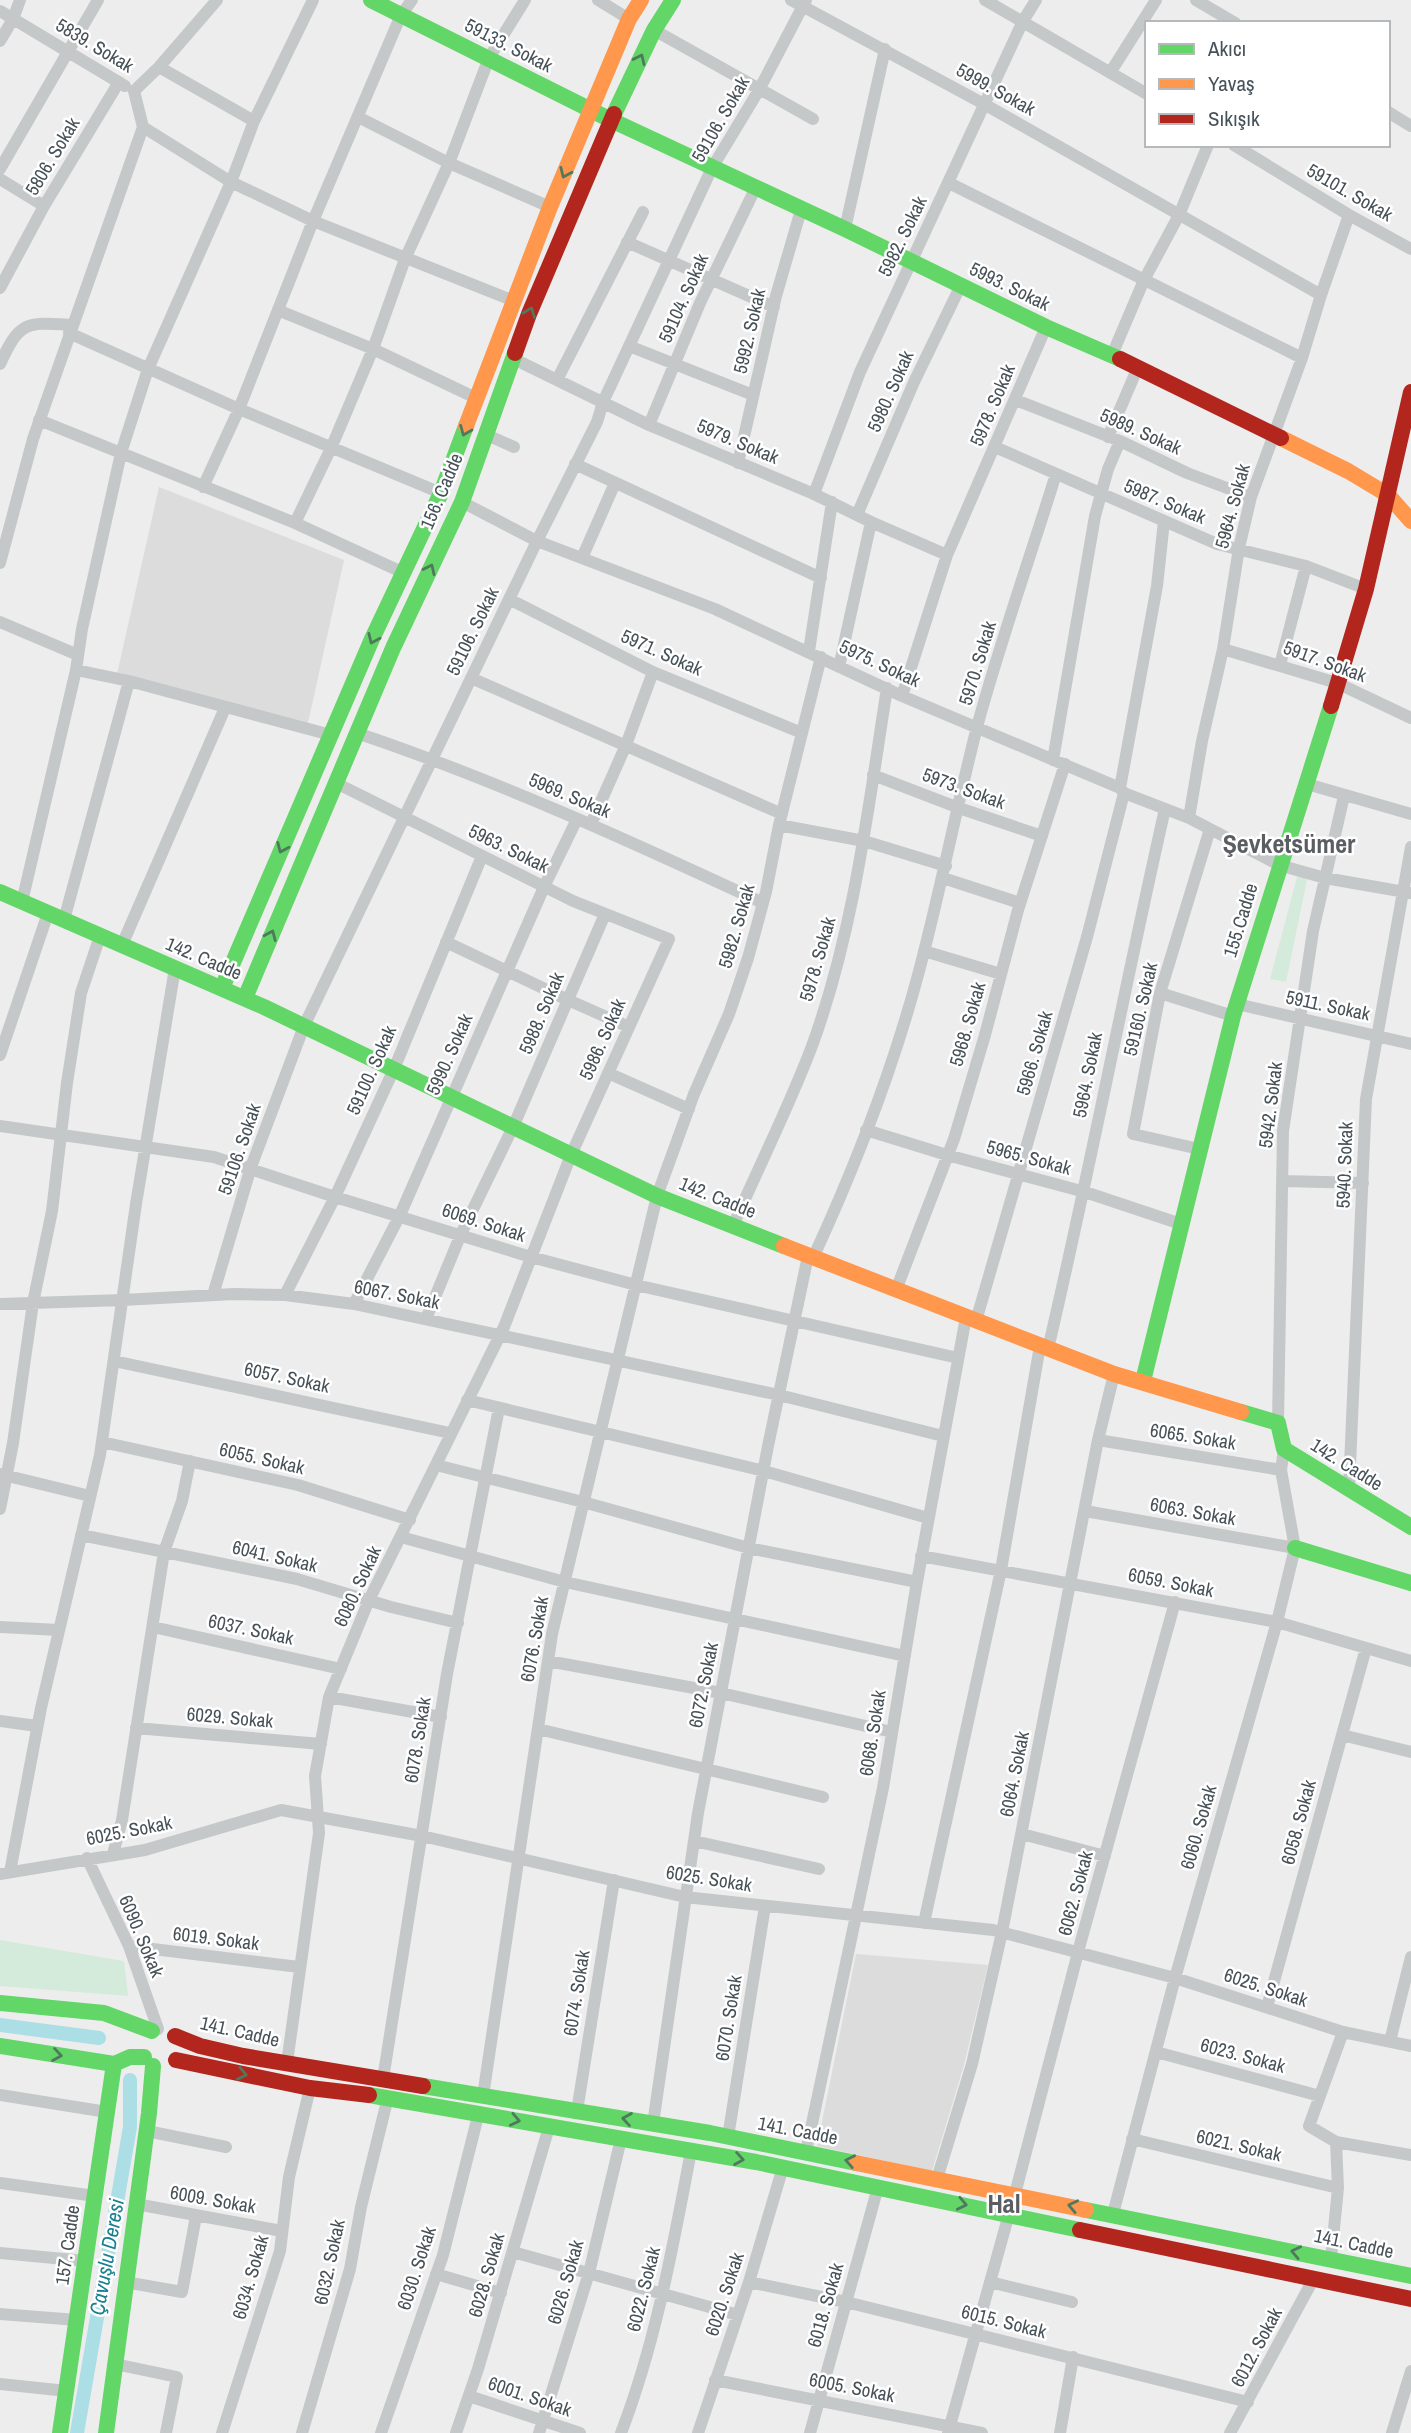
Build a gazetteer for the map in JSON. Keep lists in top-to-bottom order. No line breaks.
{"streets":{"street":["5839. Sokak","59133. Sokak","5999. Sokak","59106. Sokak","5806. Sokak","59101. Sokak","5982. Sokak","5993. Sokak","59104. Sokak","5992. Sokak","5980. Sokak","5978. Sokak","5989. Sokak","5979. Sokak","156. Cadde","5987. Sokak","5964. Sokak","5971. Sokak","5917. Sokak","5975. Sokak","5970. Sokak","5973. Sokak","5969. Sokak","5963. Sokak","155.Cadde","142. Cadde","5911. Sokak","59160. Sokak","5988. Sokak","5968. Sokak","5986. Sokak","5966. Sokak","5990. Sokak","59100. Sokak","5942. Sokak","5965. Sokak","5940. Sokak","6069. Sokak","6067. Sokak","6057. Sokak","6065. Sokak","6055. Sokak","6063. Sokak","6041. Sokak","6059. Sokak","6080. Sokak","6037. Sokak","6076. Sokak","6072. Sokak","6029. Sokak","6068. Sokak","6078. Sokak","6064. Sokak","6058. Sokak","6060. Sokak","6025. Sokak","6062. Sokak","6090. Sokak","6019. Sokak","6074. Sokak","6070. Sokak","141. Cadde","6023. Sokak","6021. Sokak","6009. Sokak","157. Cadde","6032. Sokak","6030. Sokak","6028. Sokak","6034. Sokak","6026. Sokak","6022. Sokak","6020. Sokak","6018. Sokak","6015. Sokak","6012. Sokak","6005. Sokak","6001. Sokak"]},"crossings":[["5839. Sokak","5806. Sokak"],["59133. Sokak","5993. Sokak"],["59133. Sokak","156. Cadde"],["5999. Sokak","59106. Sokak"],["5999. Sokak","5982. Sokak"],["5999. Sokak","5964. Sokak"],["59106. Sokak","5993. Sokak"],["59106. Sokak","5979. Sokak"],["59106. Sokak","5971. Sokak"],["59106. Sokak","5975. Sokak"],["59106. Sokak","5969. Sokak"],["59106. Sokak","5963. Sokak"],["59106. Sokak","142. Cadde"],["59106. Sokak","6069. Sokak"],["59106. Sokak","6067. Sokak"],["59101. Sokak","5964. Sokak"],["5982. Sokak","5993. Sokak"],["5982. Sokak","5979. Sokak"],["5982. Sokak","5971. Sokak"],["5982. Sokak","5975. Sokak"],["5982. Sokak","5969. Sokak"],["5982. Sokak","142. Cadde"],["5982. Sokak","6076. Sokak"],["5993. Sokak","59104. Sokak"],["5993. Sokak","5992. Sokak"],["5993. Sokak","5980. Sokak"],["5993. Sokak","5978. Sokak"],["5993. Sokak","156. Cadde"],["5993. Sokak","5964. Sokak"],["5993. Sokak","155.Cadde"],["5993. Sokak","5968. Sokak"],["59104. Sokak","5979. Sokak"],["5992. Sokak","5979. Sokak"],["5980. Sokak","5979. Sokak"],["5978. Sokak","5989. Sokak"],["5978. Sokak","5979. Sokak"],["5978. Sokak","5987. Sokak"],["5978. Sokak","5975. Sokak"],["5978. Sokak","5973. Sokak"],["5978. Sokak","142. Cadde"],["5989. Sokak","5964. Sokak"],["5989. Sokak","5968. Sokak"],["5979. Sokak","156. Cadde"],["156. Cadde","5975. Sokak"],["156. Cadde","5969. Sokak"],["156. Cadde","5963. Sokak"],["156. Cadde","142. Cadde"],["5987. Sokak","5964. Sokak"],["5987. Sokak","5970. Sokak"],["5987. Sokak","155.Cadde"],["5987. Sokak","5968. Sokak"],["5987. Sokak","5966. Sokak"],["5964. Sokak","5917. Sokak"],["5964. Sokak","5975. Sokak"],["5964. Sokak","142. Cadde"],["5964. Sokak","5965. Sokak"],["5964. Sokak","6059. Sokak"],["5964. Sokak","6025. Sokak"],["5917. Sokak","155.Cadde"],["5975. Sokak","5970. Sokak"],["5975. Sokak","155.Cadde"],["5975. Sokak","59160. Sokak"],["5975. Sokak","5968. Sokak"],["5975. Sokak","5966. Sokak"],["5975. Sokak","5942. Sokak"],["5975. Sokak","5940. Sokak"],["5970. Sokak","5973. Sokak"],["5970. Sokak","5965. Sokak"],["5970. Sokak","6072. Sokak"],["5973. Sokak","5968. Sokak"],["5969. Sokak","5990. Sokak"],["5963. Sokak","5988. Sokak"],["5963. Sokak","5986. Sokak"],["5963. Sokak","5990. Sokak"],["5963. Sokak","59100. Sokak"],["155.Cadde","142. Cadde"],["155.Cadde","5911. Sokak"],["155.Cadde","59160. Sokak"],["155.Cadde","5965. Sokak"],["142. Cadde","5988. Sokak"],["142. Cadde","5968. Sokak"],["142. Cadde","5986. Sokak"],["142. Cadde","5966. Sokak"],["142. Cadde","5990. Sokak"],["142. Cadde","59100. Sokak"],["142. Cadde","5942. Sokak"],["142. Cadde","5940. Sokak"],["142. Cadde","6080. Sokak"],["142. Cadde","6076. Sokak"],["142. Cadde","6072. Sokak"],["142. Cadde","6068. Sokak"],["142. Cadde","6064. Sokak"],["142. Cadde","6060. Sokak"],["5911. Sokak","59160. Sokak"],["5911. Sokak","5942. Sokak"],["5911. Sokak","5940. Sokak"],["5988. Sokak","6069. Sokak"],["5988. Sokak","6067. Sokak"],["5968. Sokak","5965. Sokak"],["5986. Sokak","6080. Sokak"],["5966. Sokak","5965. Sokak"],["5966. Sokak","6068. Sokak"],["5990. Sokak","6069. Sokak"],["5990. Sokak","6067. Sokak"],["59100. Sokak","6069. Sokak"],["59100. Sokak","6067. Sokak"],["5965. Sokak","6072. Sokak"],["6069. Sokak","6080. Sokak"],["6069. Sokak","6076. Sokak"],["6069. Sokak","6072. Sokak"],["6069. Sokak","6068. Sokak"],["6067. Sokak","6080. Sokak"],["6067. Sokak","6076. Sokak"],["6067. Sokak","6072. Sokak"],["6067. Sokak","6068. Sokak"],["6057. Sokak","6080. Sokak"],["6065. Sokak","6064. Sokak"],["6065. Sokak","6060. Sokak"],["6055. Sokak","6080. Sokak"],["6063. Sokak","6064. Sokak"],["6063. Sokak","6060. Sokak"],["6041. Sokak","6080. Sokak"],["6041. Sokak","6078. Sokak"],["6059. Sokak","6068. Sokak"],["6059. Sokak","6064. Sokak"],["6059. Sokak","6058. Sokak"],["6059. Sokak","6060. Sokak"],["6059. Sokak","6062. Sokak"],["6080. Sokak","6037. Sokak"],["6080. Sokak","6029. Sokak"],["6080. Sokak","6025. Sokak"],["6080. Sokak","6019. Sokak"],["6080. Sokak","141. Cadde"],["6076. Sokak","6025. Sokak"],["6076. Sokak","141. Cadde"],["6072. Sokak","6025. Sokak"],["6072. Sokak","141. Cadde"],["6068. Sokak","6025. Sokak"],["6068. Sokak","141. Cadde"],["6078. Sokak","6025. Sokak"],["6078. Sokak","141. Cadde"],["6064. Sokak","6025. Sokak"],["6064. Sokak","141. Cadde"],["6058. Sokak","6025. Sokak"],["6060. Sokak","6025. Sokak"],["6060. Sokak","141. Cadde"],["6060. Sokak","6023. Sokak"],["6060. Sokak","6021. Sokak"],["6025. Sokak","6062. Sokak"],["6025. Sokak","6090. Sokak"],["6025. Sokak","6074. Sokak"],["6025. Sokak","6070. Sokak"],["6062. Sokak","141. Cadde"],["6090. Sokak","6019. Sokak"],["6090. Sokak","141. Cadde"],["6074. Sokak","141. Cadde"],["6070. Sokak","141. Cadde"],["141. Cadde","6032. Sokak"],["141. Cadde","6030. Sokak"],["141. Cadde","6028. Sokak"],["141. Cadde","6034. Sokak"],["141. Cadde","6026. Sokak"],["141. Cadde","6022. Sokak"],["141. Cadde","6020. Sokak"],["141. Cadde","6018. Sokak"],["141. Cadde","6012. Sokak"],["6009. Sokak","6034. Sokak"],["6028. Sokak","6001. Sokak"],["6026. Sokak","6001. Sokak"],["6020. Sokak","6015. Sokak"],["6020. Sokak","6005. Sokak"],["6018. Sokak","6015. Sokak"],["6018. Sokak","6005. Sokak"],["6015. Sokak","6012. Sokak"]],"districts":["Şevketsümer","Hal"],"water":["Çavuşlu Deresi"],"legend":["Akıcı","Yavaş","Sıkışık"]}
